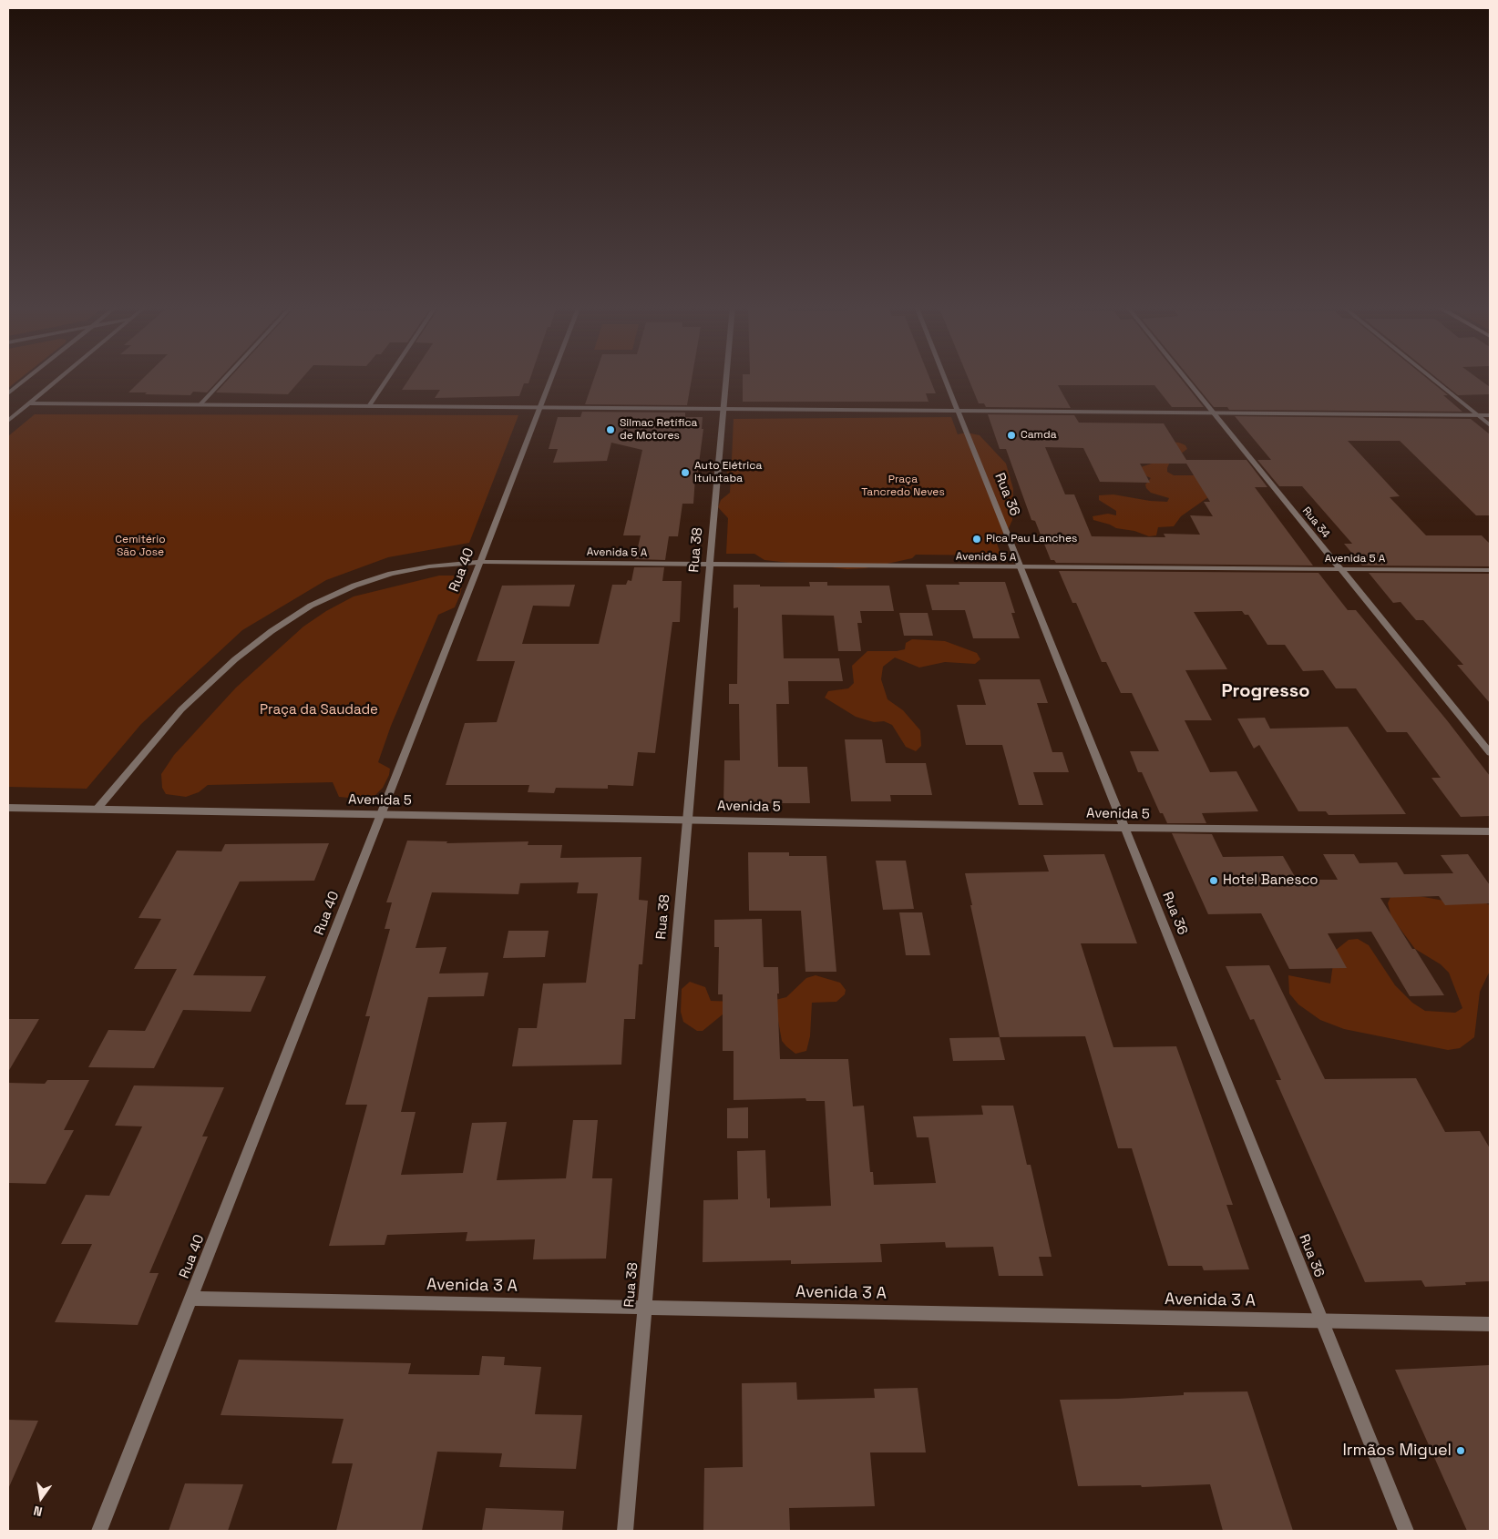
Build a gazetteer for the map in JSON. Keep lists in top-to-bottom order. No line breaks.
{"streets":{"street":["Rua 36","Rua 34","Rua 38","Avenida 5 A","Rua 40","Avenida 5","Avenida 3 A"]},"crossings":[["Rua 36","Avenida 5 A"],["Rua 36","Avenida 5"],["Rua 36","Avenida 3 A"],["Rua 34","Avenida 5 A"],["Rua 38","Avenida 5 A"],["Rua 38","Avenida 5"],["Rua 38","Avenida 3 A"],["Avenida 5 A","Rua 40"],["Rua 40","Avenida 5"],["Rua 40","Avenida 3 A"]],"districts":["Progresso"],"parks":["Praça Tancredo Neves","Cemitério São Jose","Praça da Saudade"],"places":["Silmac Retífica de Motores","Camda","Auto Elétrica Ituiutaba","Pica Pau Lanches","Hotel Banesco","Irmãos Miguel"],"north":"bottom"}
